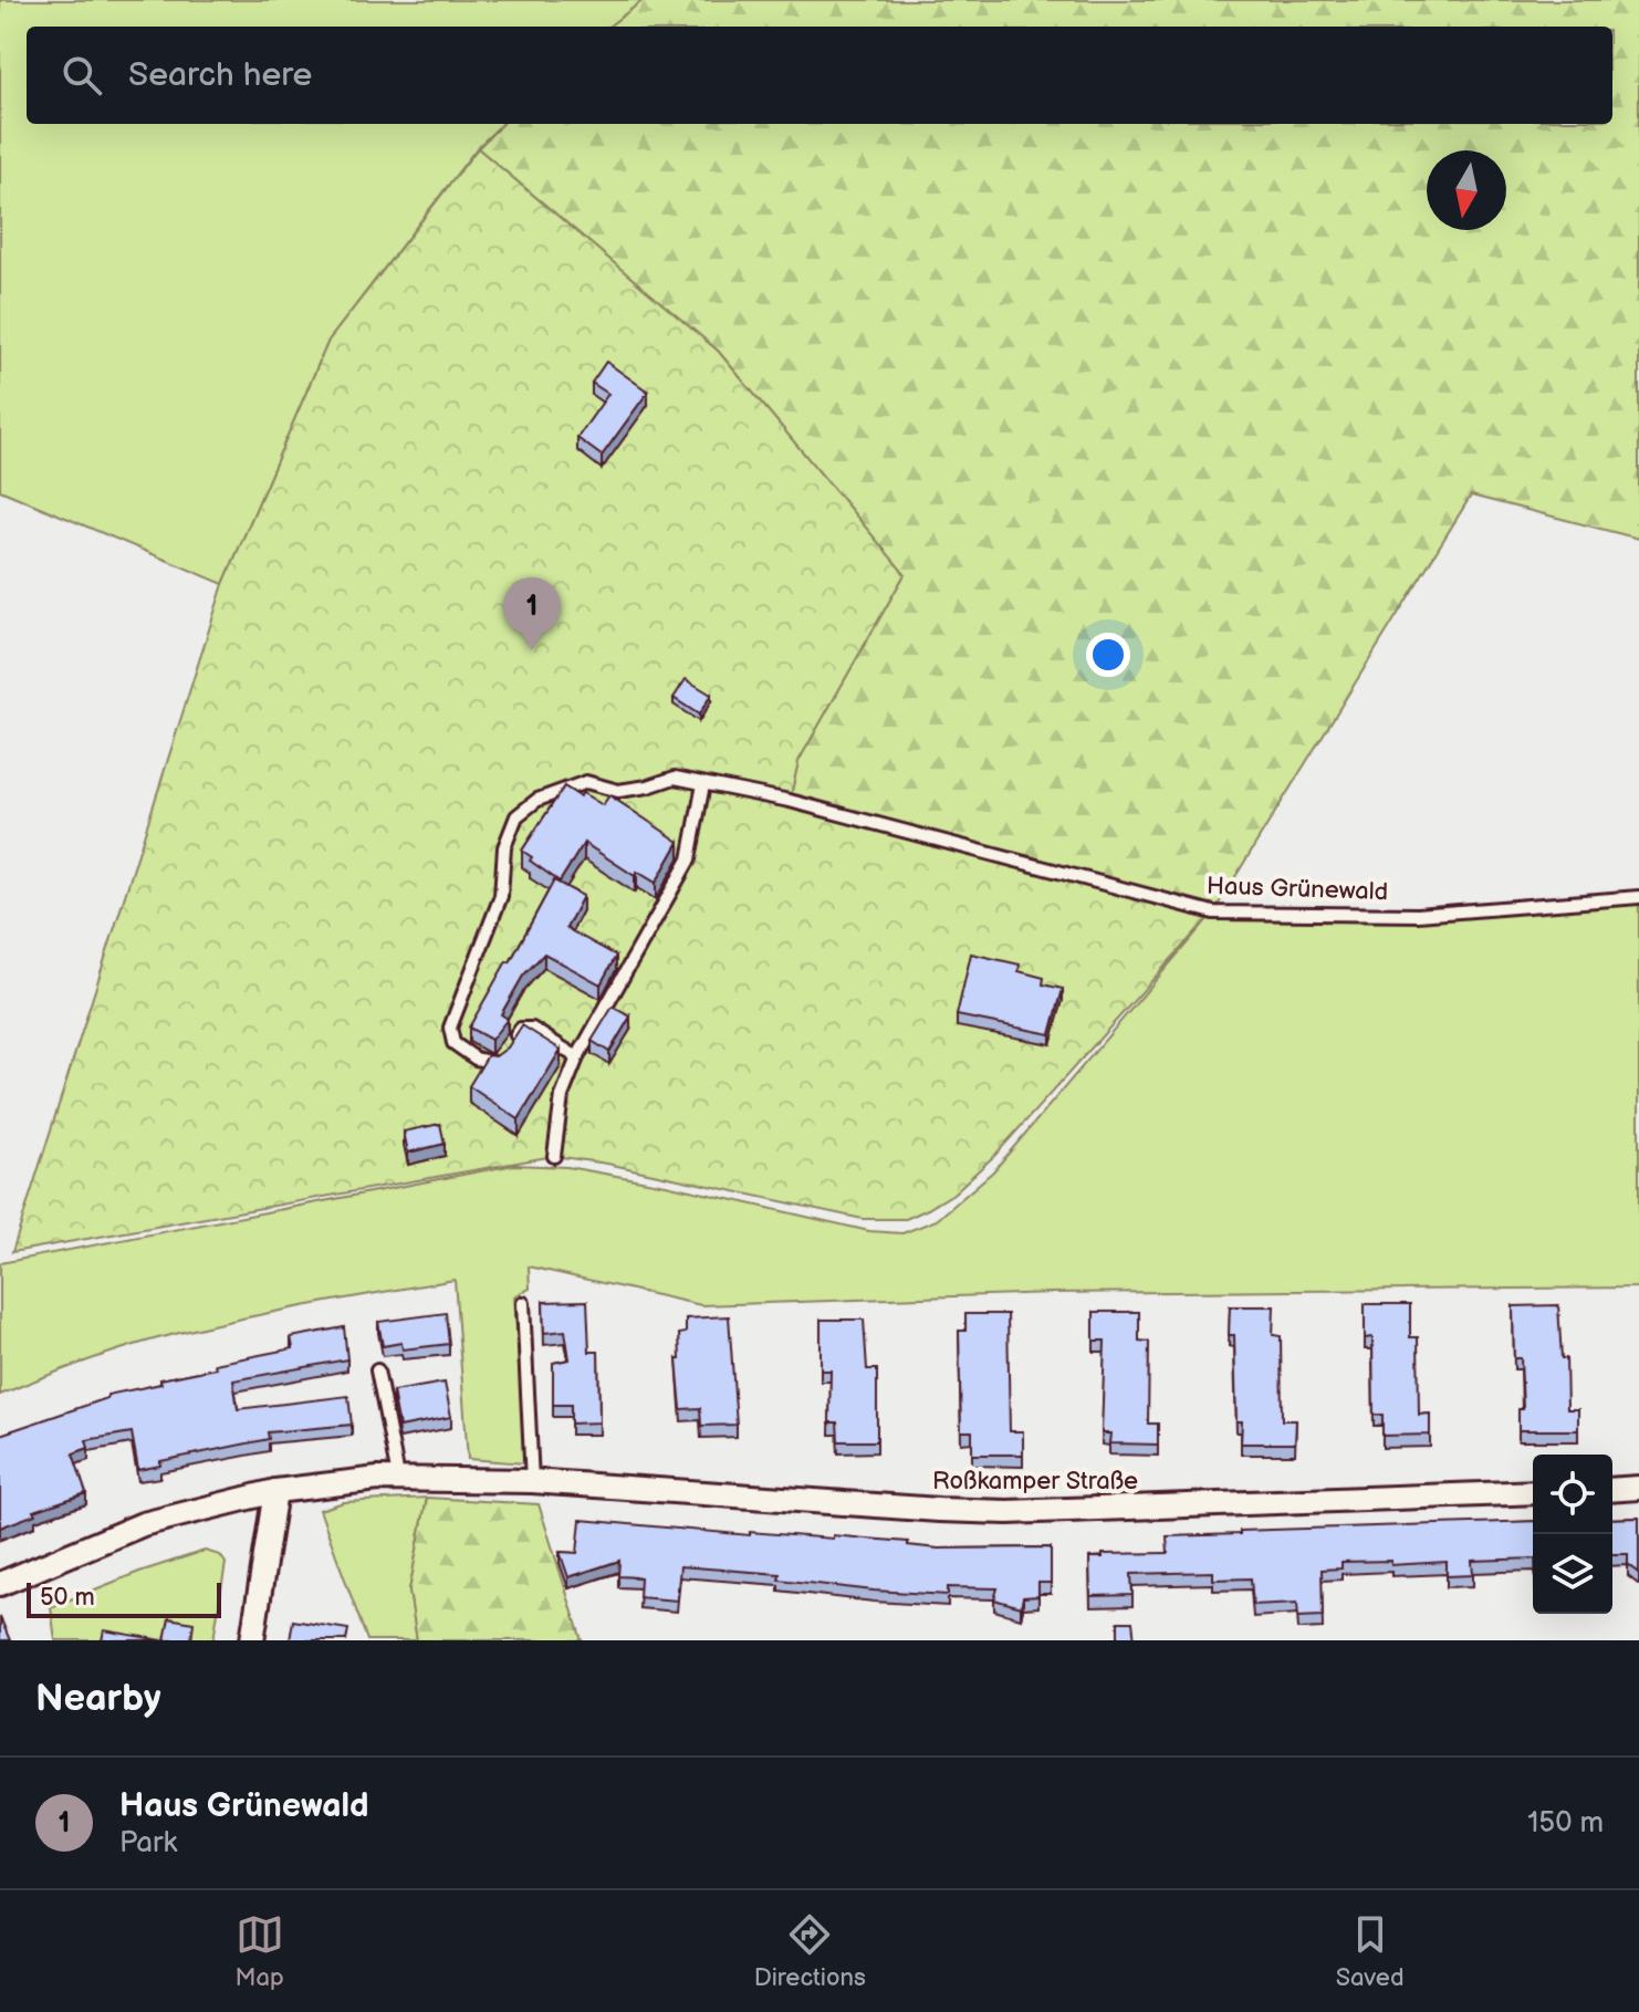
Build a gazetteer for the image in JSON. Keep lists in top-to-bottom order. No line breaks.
{"streets":{"street":["Roßkamper Straße"],"lane":["Haus Grünewald"]},"scale_bar":"50 m","north":"bottom","page":{"search":"Search here","pins":"1","scale":"50 m","heading":"Nearby","list":[{"mark":"1","name":"Haus Grünewald","note":"Park","value":"150 m"}],"nav":["Map","Directions","Saved"]}}
